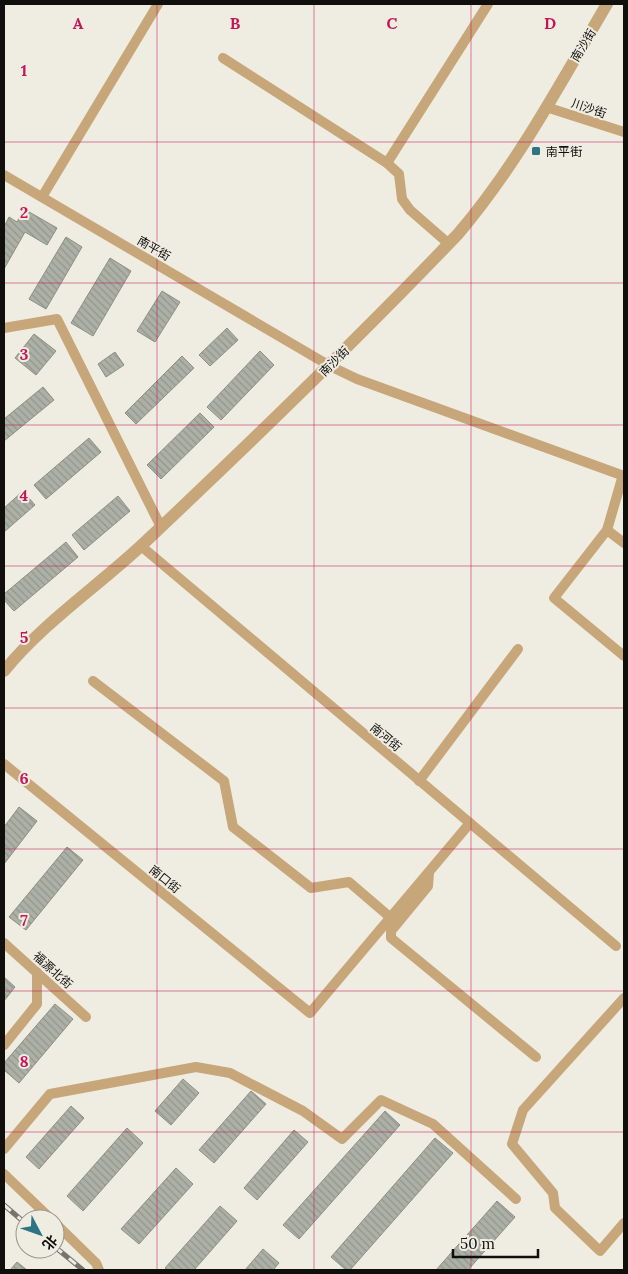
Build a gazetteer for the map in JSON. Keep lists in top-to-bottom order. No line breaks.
{"streets":{"street":["南沙街","川沙街","南平街","南河街","南口街","福源北街"]},"crossings":[["南沙街","川沙街"],["南沙街","南平街"],["南沙街","南河街"]],"places":{"transit":["南平街"]},"scale_bar":"50 m","north":"bottom right","grid":{"columns":["A","B","C","D"],"rows":["1","2","3","4","5","6","7","8"]}}
